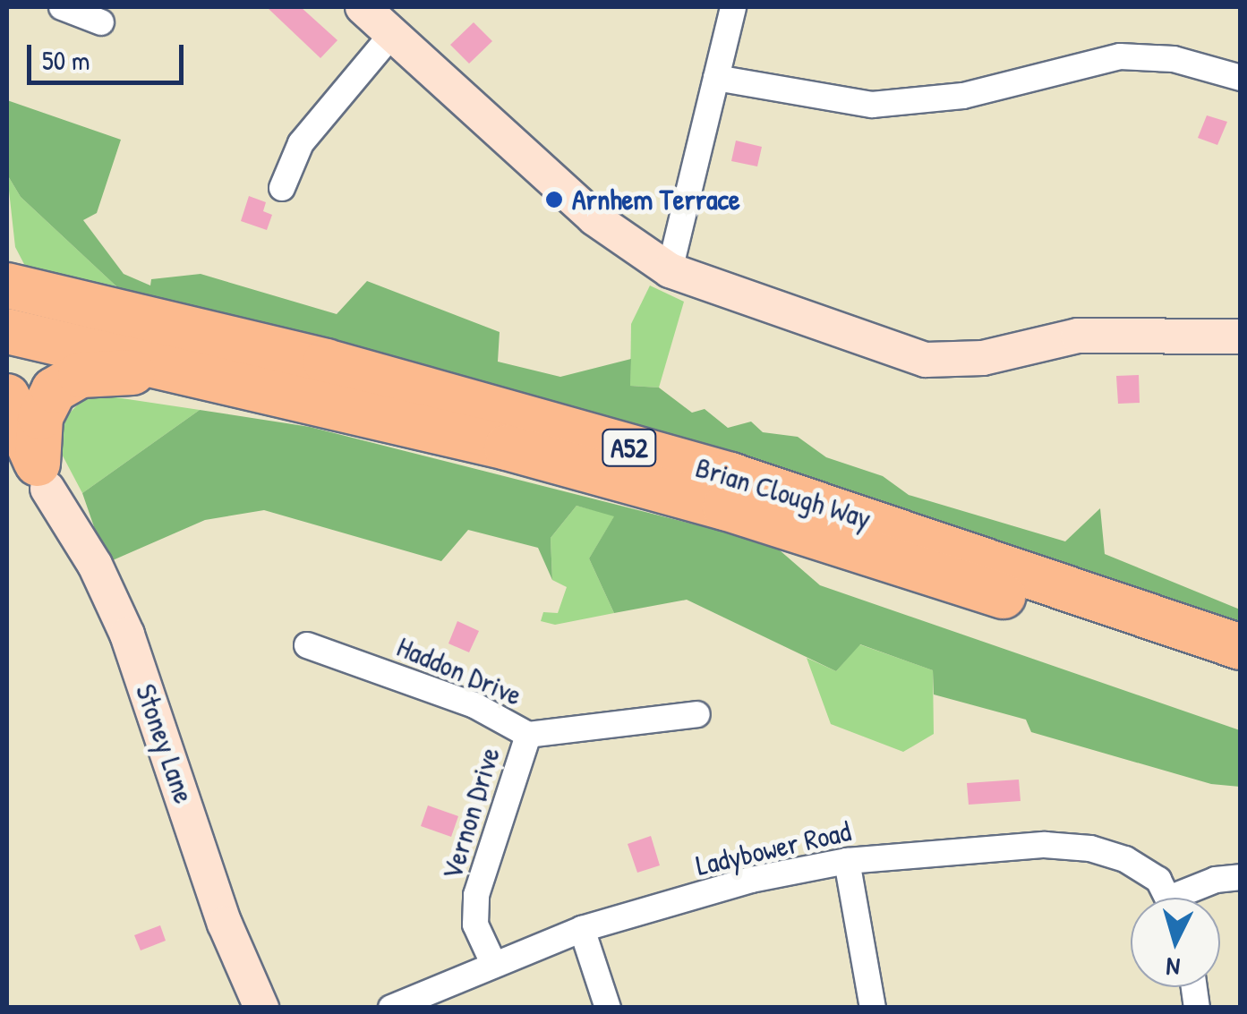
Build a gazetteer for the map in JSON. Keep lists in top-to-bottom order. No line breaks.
{"streets":{"highway":["A52","Brian Clough Way"],"street":["Haddon Drive","Stoney Lane","Vernon Drive","Ladybower Road"]},"crossings":[["Haddon Drive","Vernon Drive"],["Vernon Drive","Ladybower Road"]],"places":["Arnhem Terrace"],"scale_bar":"50 m","north":"bottom"}
